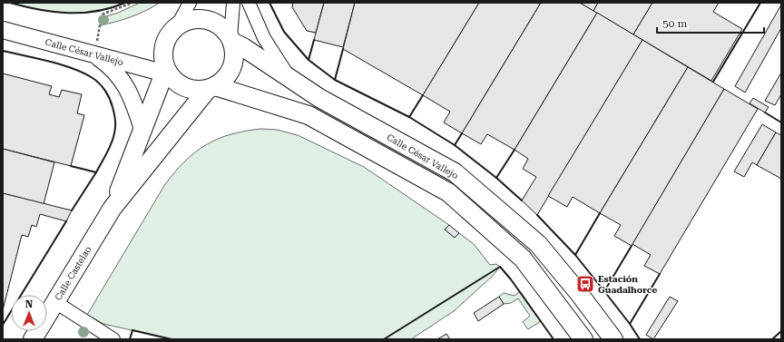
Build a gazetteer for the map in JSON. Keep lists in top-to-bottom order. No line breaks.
{"streets":{"main road":["Calle César Vallejo","Calle Castelao"]},"crossings":[["Calle César Vallejo","Calle Castelao"]],"places":{"bus stop":["Estación Guadalhorce"]},"scale_bar":"50 m","north":"top"}
